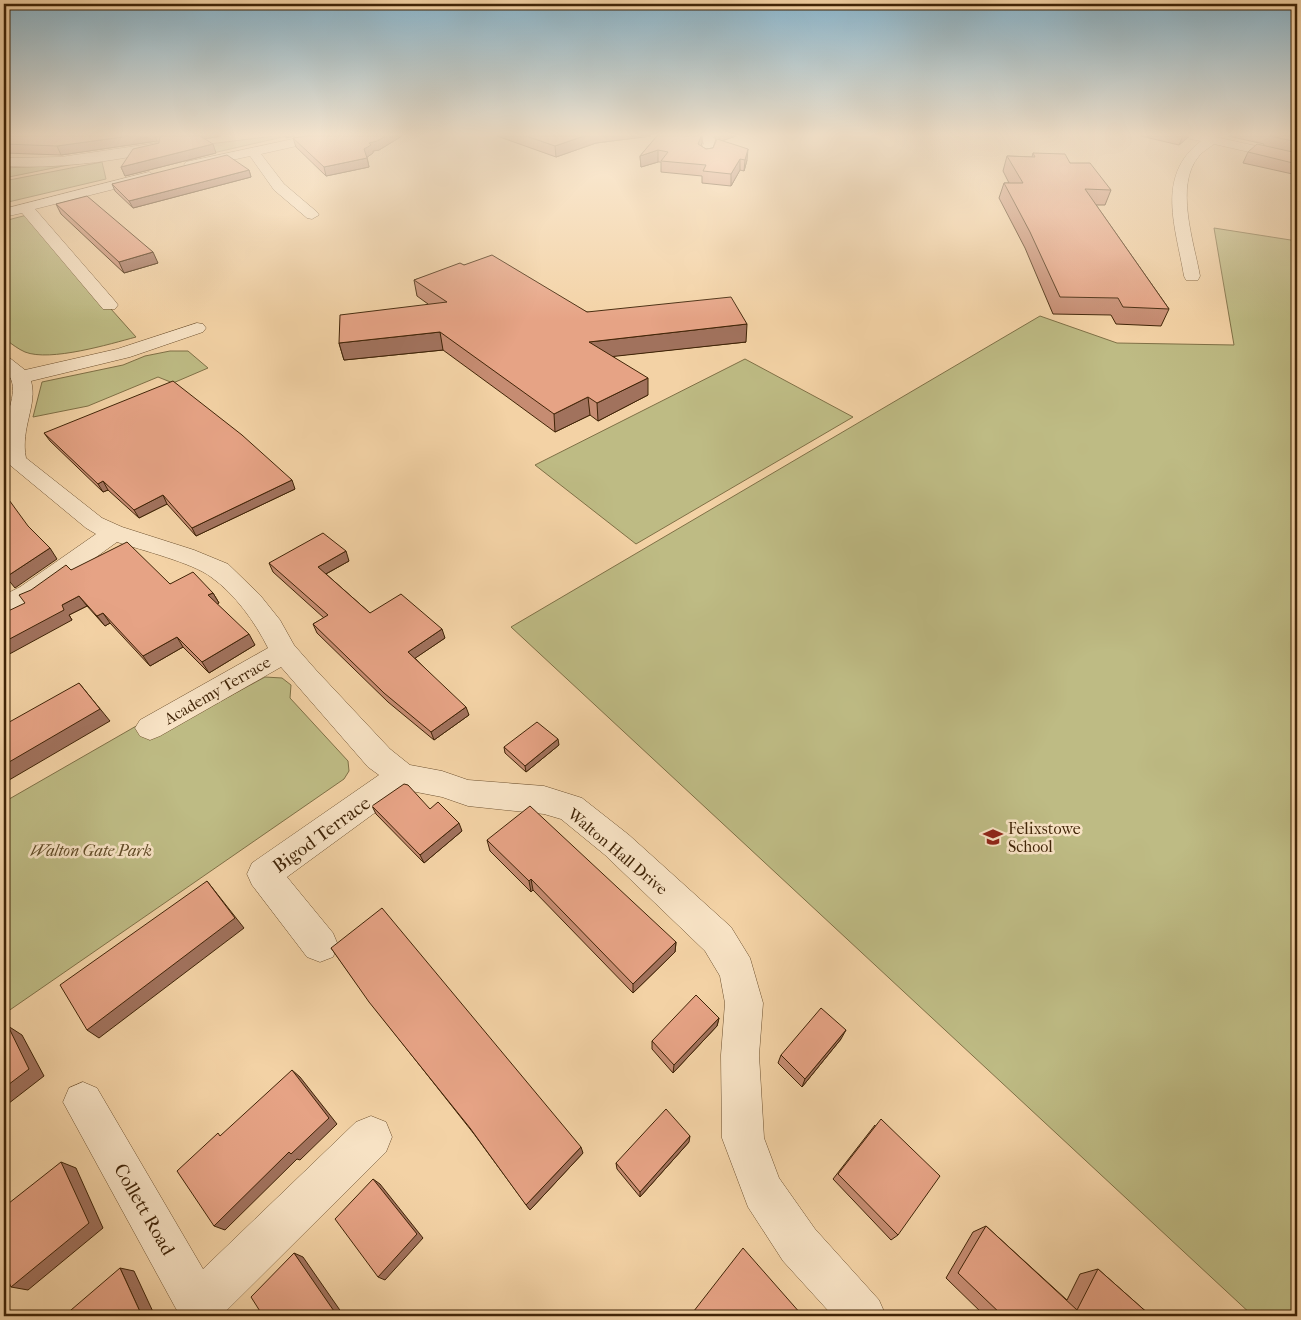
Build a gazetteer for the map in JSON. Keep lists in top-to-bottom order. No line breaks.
{"streets":{"street":["Academy Terrace","Bigod Terrace","Walton Hall Drive","Collett Road"]},"crossings":[["Academy Terrace","Walton Hall Drive"],["Bigod Terrace","Walton Hall Drive"]],"parks":["Walton Gate Park"],"places":{"school or university":["Felixstowe School"]}}
